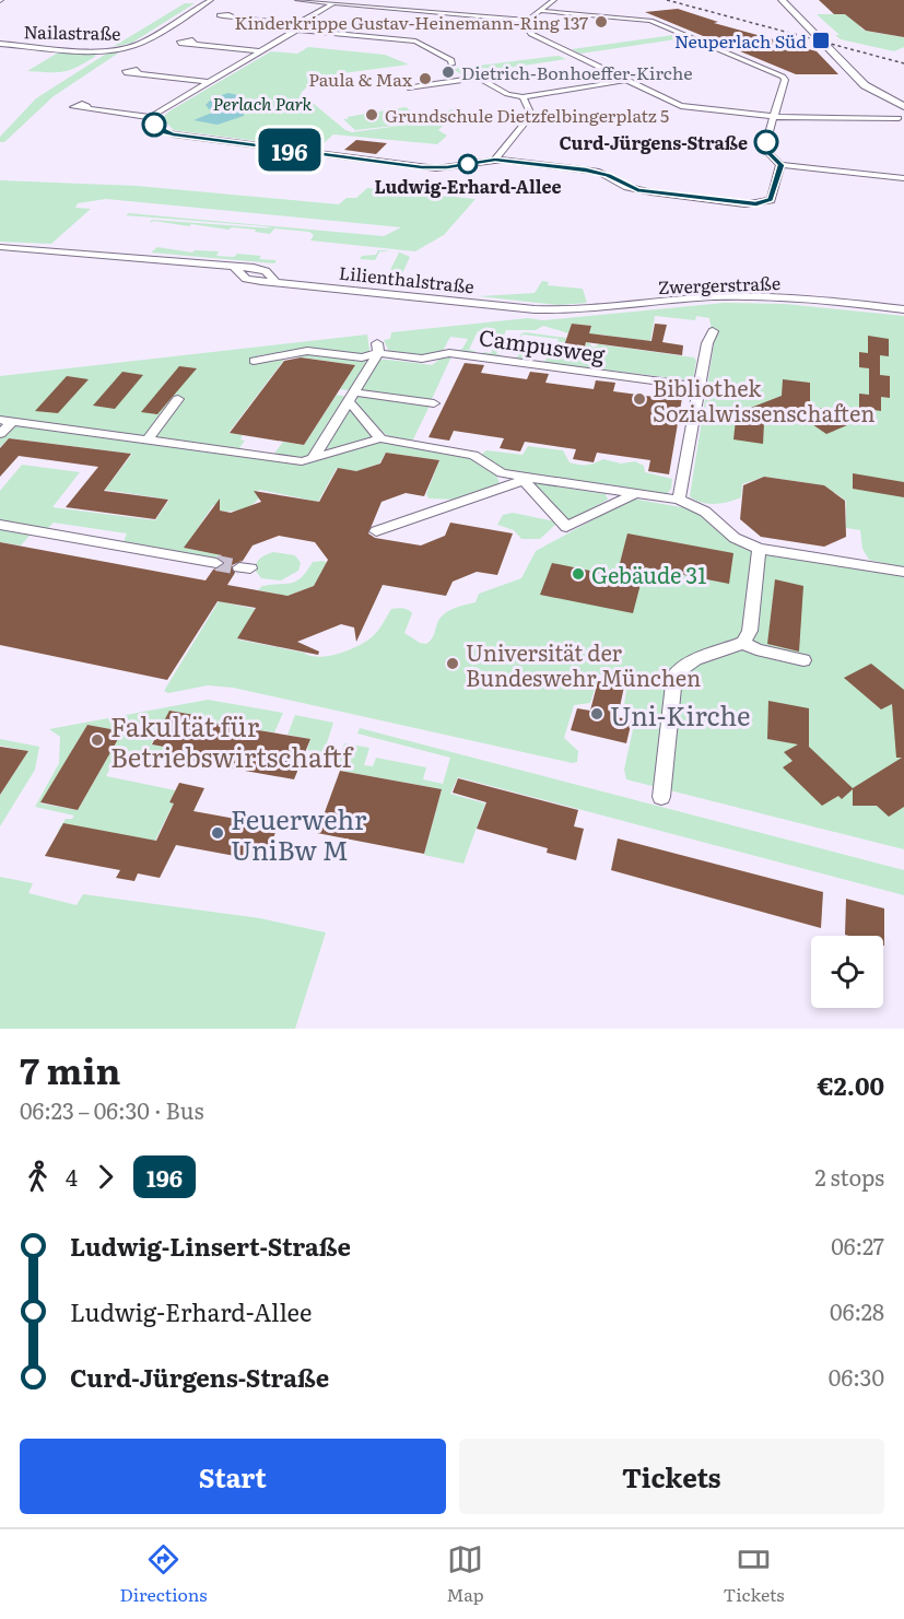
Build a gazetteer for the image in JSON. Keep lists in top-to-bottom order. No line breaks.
{"streets":{"street":["Nailastraße","Lilienthalstraße","Zwergerstraße","Campusweg"]},"crossings":[["Lilienthalstraße","Zwergerstraße"]],"parks":["Perlach Park"],"places":{"other":["Kinderkrippe Gustav-Heinemann-Ring 137","Dietrich-Bonhoeffer-Kirche","Paula & Max","Grundschule Dietzfelbingerplatz 5","Curd-Jürgens-Straße","Ludwig-Erhard-Allee","Bibliothek Sozialwissenschaften","Gebäude 31","Universität der Bundeswehr München","Uni-Kirche","Fakultät für Betriebswirtschaftf","Feuerwehr UniBw M"],"transit":["Neuperlach Süd"]},"lines":["bus line 196"],"page":{"on_map":"196","heading":["7 min","06:23 – 06:30 · Bus","€2.00"],"legs":["4","196","2 stops"],"list":[{"name":"Ludwig-Linsert-Straße","value":"06:27"},{"name":"Ludwig-Erhard-Allee","value":"06:28"},{"name":"Curd-Jürgens-Straße","value":"06:30"}],"buttons":["Start","Tickets"],"tabs":["Directions","Map","Tickets"]}}
